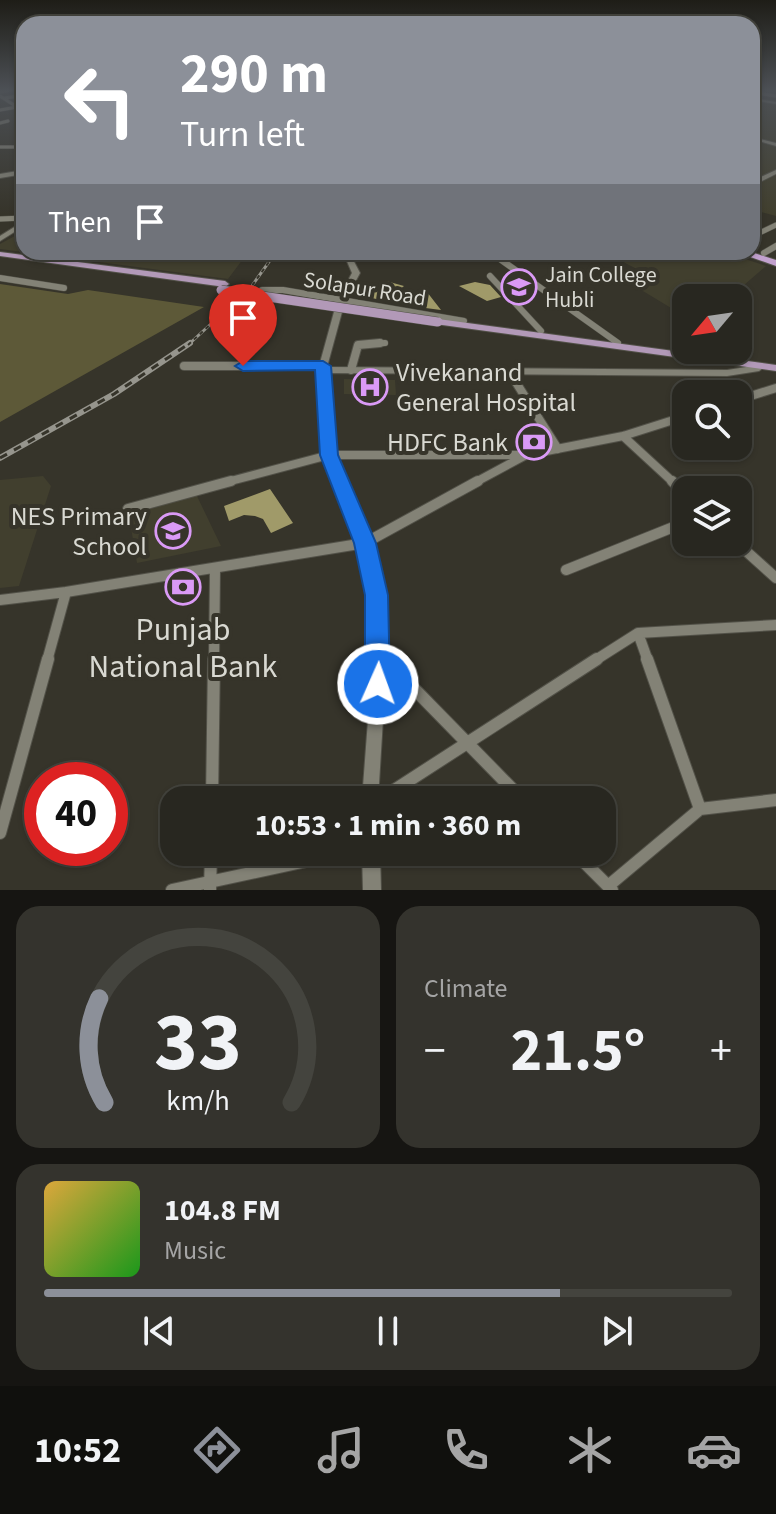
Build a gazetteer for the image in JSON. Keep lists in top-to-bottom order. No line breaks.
{"places":{"school or university":["Jain College Hubli","NES Primary School"],"hospital":["Vivekanand General Hospital"],"bank":["HDFC Bank","Punjab National Bank"]},"north":"bottom left","page":{"turn":["290 m","Turn left"],"then":"Then","limit":"40","trip":"10:53 · 1 min · 360 m","tile":"Climate","heat":["−","21.5°","+"],"song":["104.8 FM","Music"],"tabs":"10:52","gauge":["33","km/h"]}}
